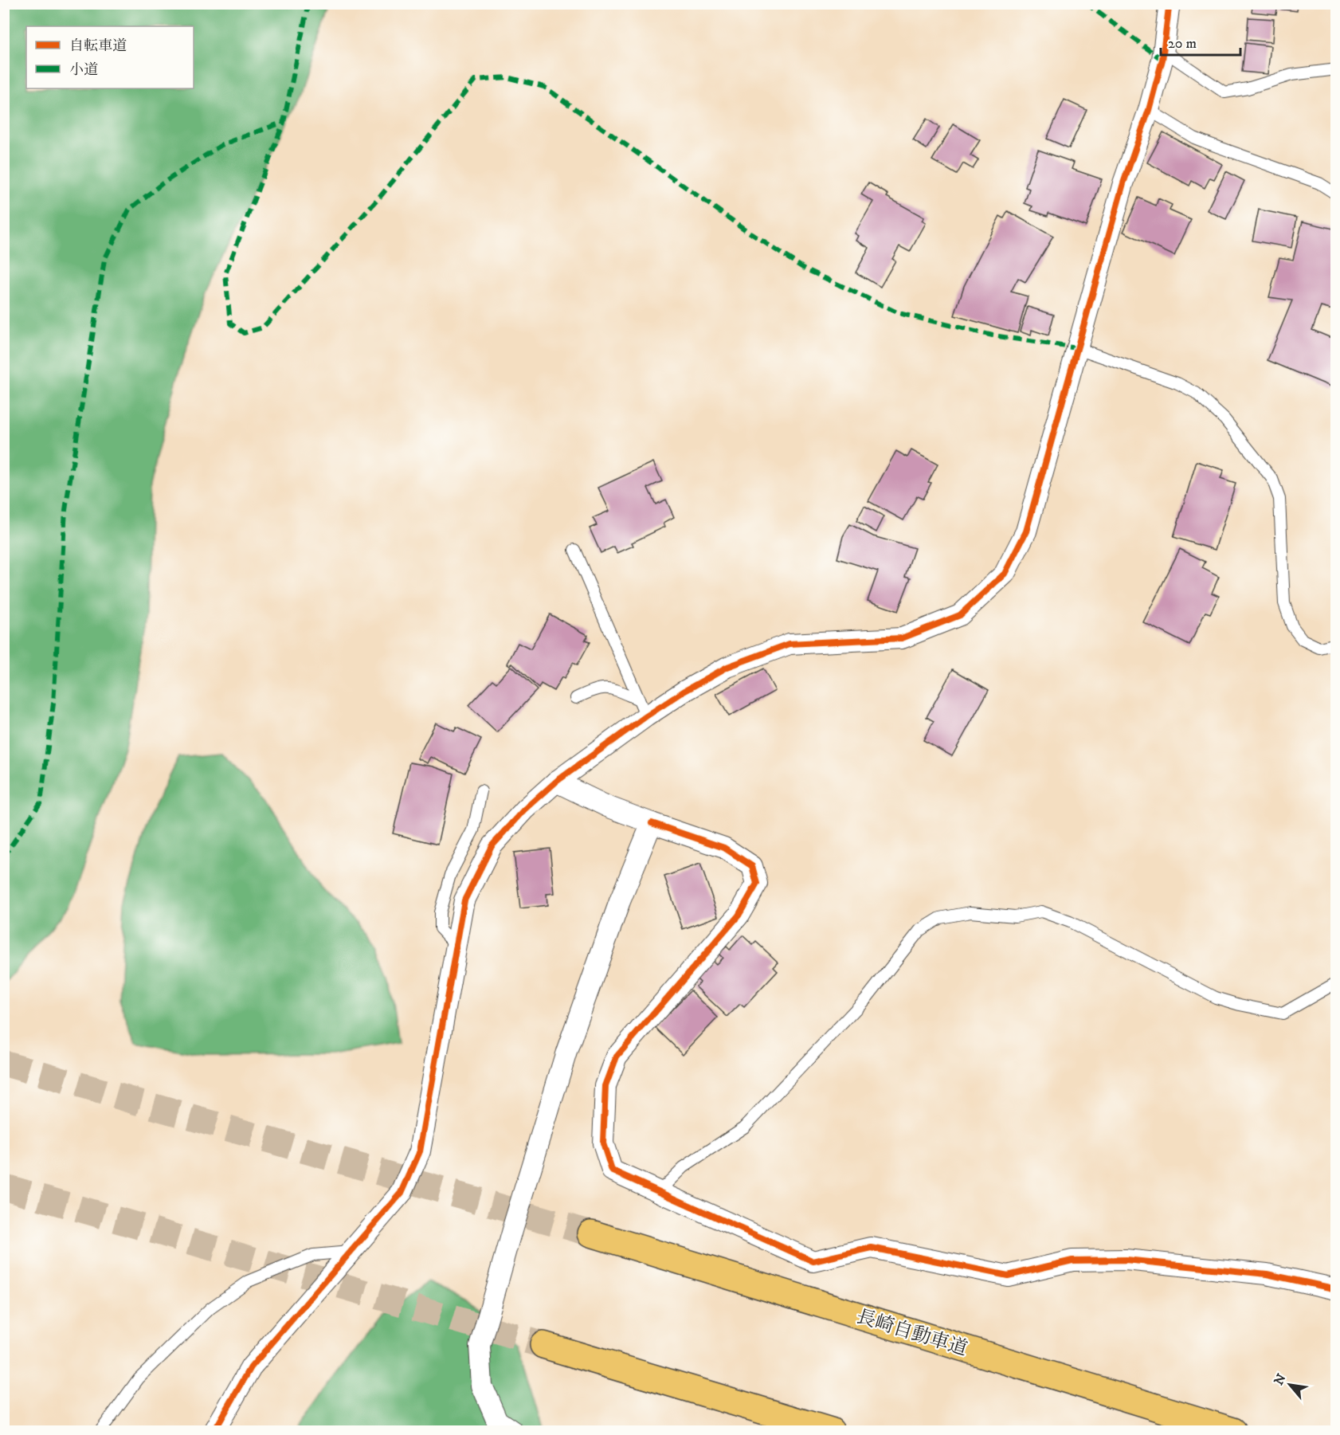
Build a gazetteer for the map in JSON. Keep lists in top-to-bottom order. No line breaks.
{"streets":{"highway":["長崎自動車道"]},"legend":["自転車道","小道"],"scale_bar":"20 m","north":"top left"}
